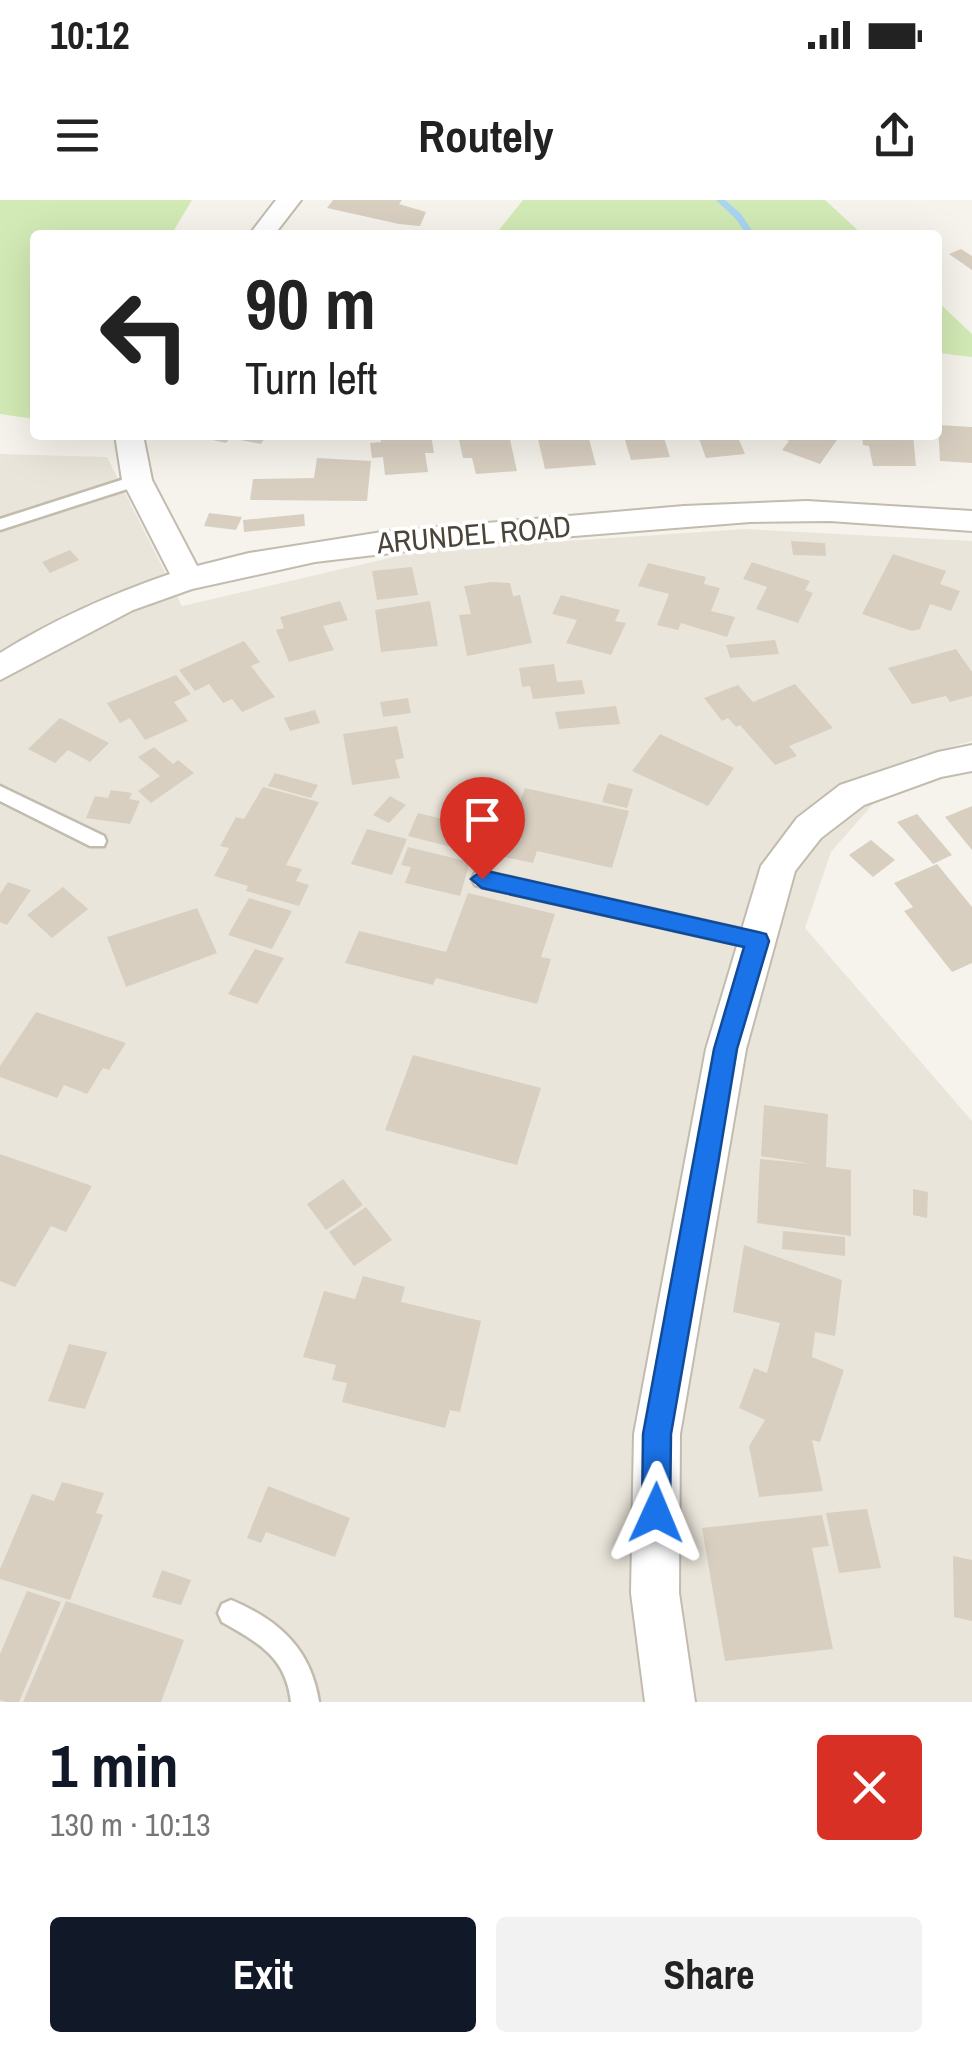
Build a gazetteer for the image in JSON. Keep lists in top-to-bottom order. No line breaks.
{"streets":{"street":["ARUNDEL ROAD"]},"page":{"status":"10:12","header":"Routely","turn":["90 m","Turn left"],"heading":["1 min","130 m · 10:13"],"buttons":["Exit","Share"]}}
